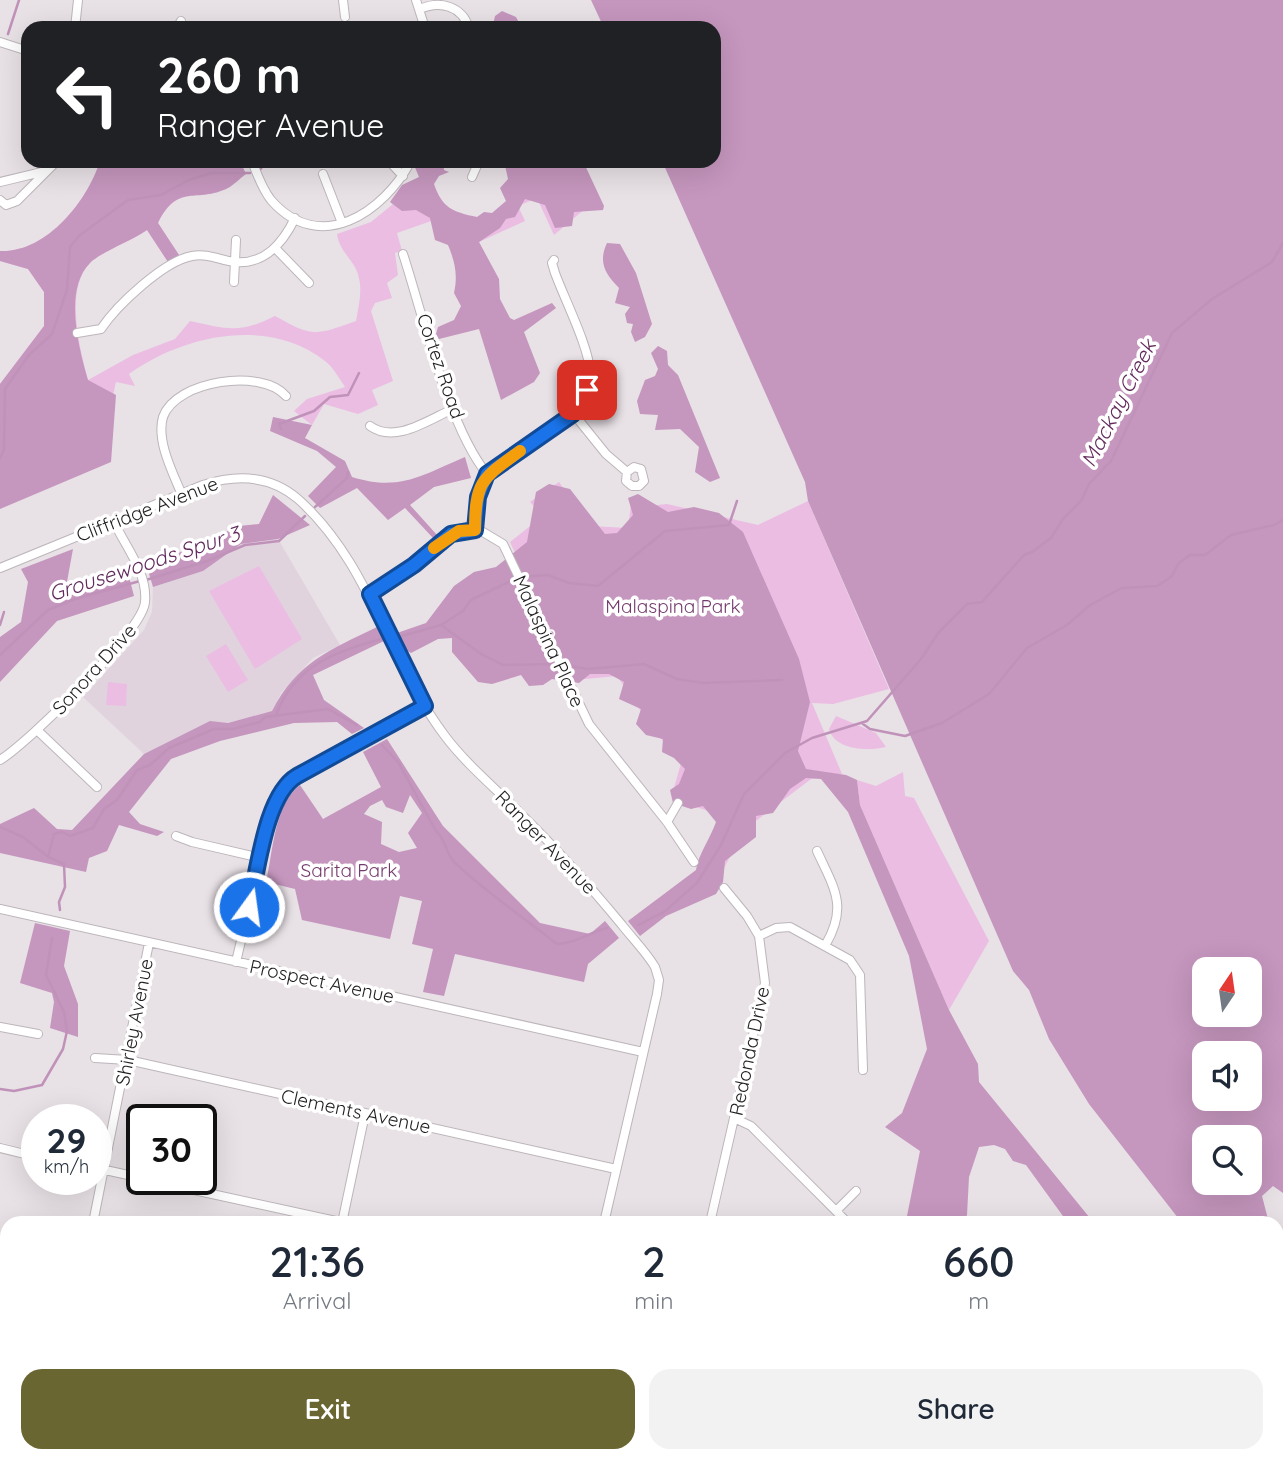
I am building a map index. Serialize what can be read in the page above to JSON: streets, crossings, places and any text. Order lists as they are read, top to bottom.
{
  "streets": {
    "street": [
      "Cortez Road",
      "Cliffridge Avenue",
      "Malaspina Place",
      "Sonora Drive",
      "Ranger Avenue",
      "Prospect Avenue",
      "Shirley Avenue",
      "Redonda Drive",
      "Clements Avenue"
    ]
  },
  "crossings": [
    ["Cliffridge Avenue", "Sonora Drive"],
    ["Cliffridge Avenue", "Ranger Avenue"],
    ["Ranger Avenue", "Prospect Avenue"],
    ["Ranger Avenue", "Clements Avenue"],
    ["Prospect Avenue", "Shirley Avenue"],
    ["Shirley Avenue", "Clements Avenue"]
  ],
  "water": ["Mackay Creek", "Grousewoods Spur 3"],
  "parks": ["Malaspina Park", "Sarita Park"],
  "north": "top",
  "page": {
    "turn": ["260 m", "Ranger Avenue"],
    "speed": "29 km/h",
    "limit": "30",
    "eta": [
      "21:36",
      "Arrival",
      "2",
      "min",
      "660",
      "m"
    ],
    "buttons": ["Exit", "Share"]
  }
}
